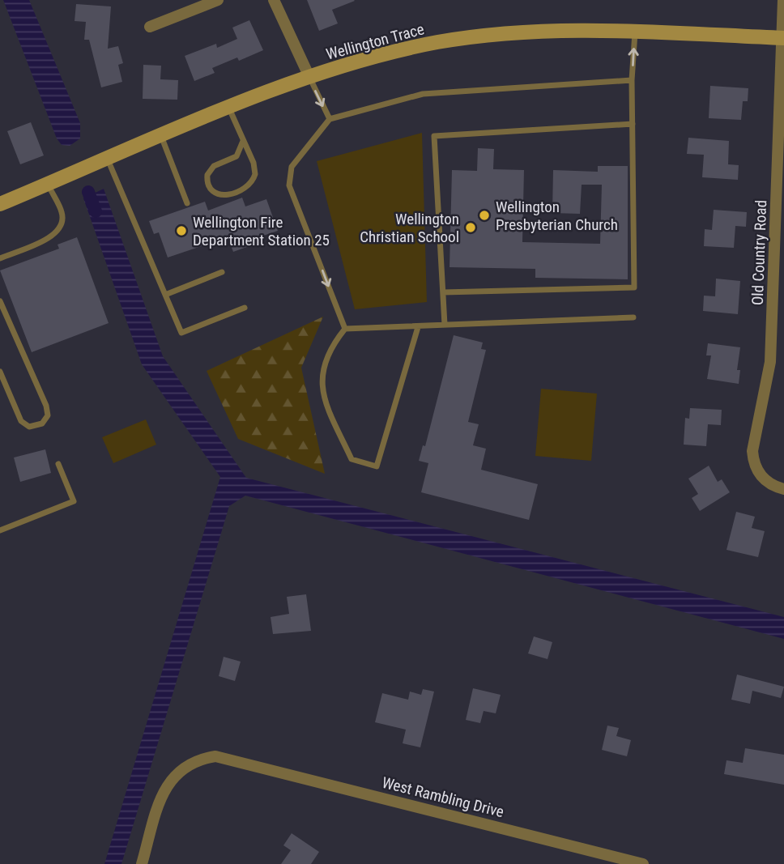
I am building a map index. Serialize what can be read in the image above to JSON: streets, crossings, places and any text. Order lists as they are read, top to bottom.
{
  "streets": {
    "street": ["Wellington Trace", "Old Country Road", "West Rambling Drive"]
  },
  "crossings": [
    ["Wellington Trace", "Old Country Road"]
  ],
  "places": ["Wellington Presbyterian Church", "Wellington Christian School", "Wellington Fire Department Station 25"]
}
